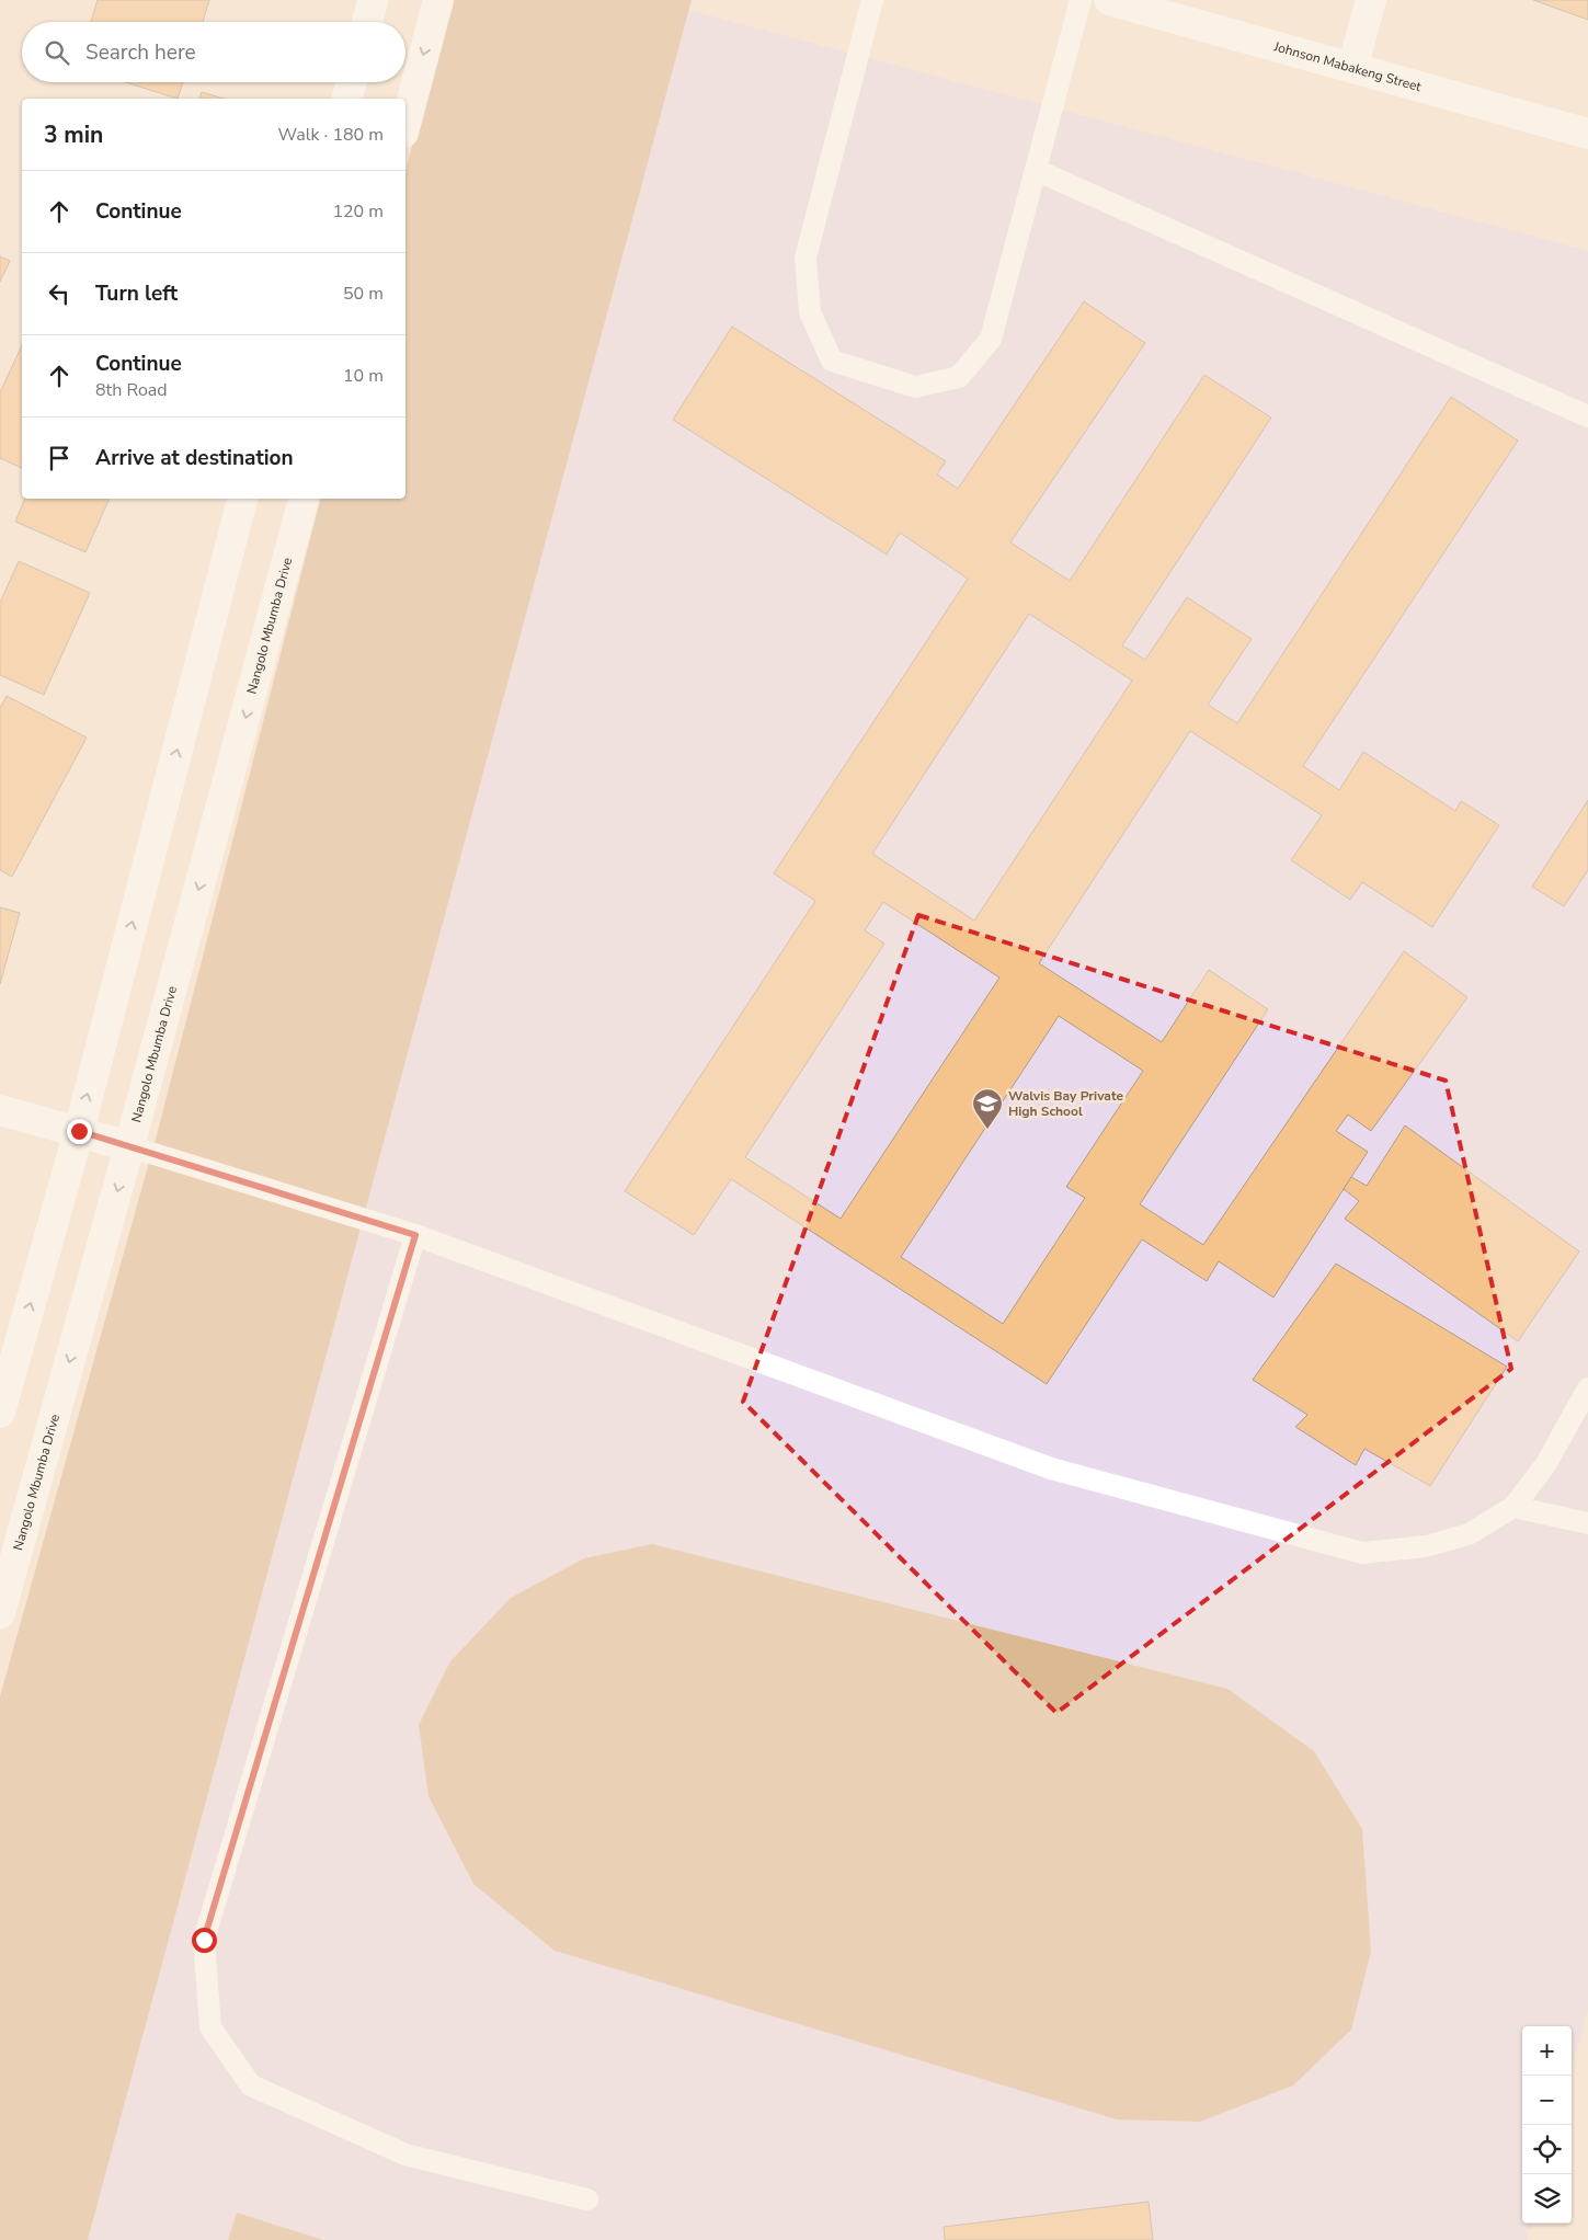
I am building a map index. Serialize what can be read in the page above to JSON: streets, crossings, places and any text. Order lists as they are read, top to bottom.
{
  "streets": {
    "street": ["Johnson Mabakeng Street", "Nangolo Mbumba Drive"]
  },
  "places": {
    "school or university": ["Walvis Bay Private High School"]
  },
  "page": {
    "search": "Search here",
    "heading": ["3 min", "Walk · 180 m"],
    "list": [
      ["Continue", "120 m"],
      ["Turn left", "50 m"],
      ["Continue", "8th Road", "10 m"],
      "Arrive at destination"
    ],
    "map_buttons": ["+", "−"]
  }
}
